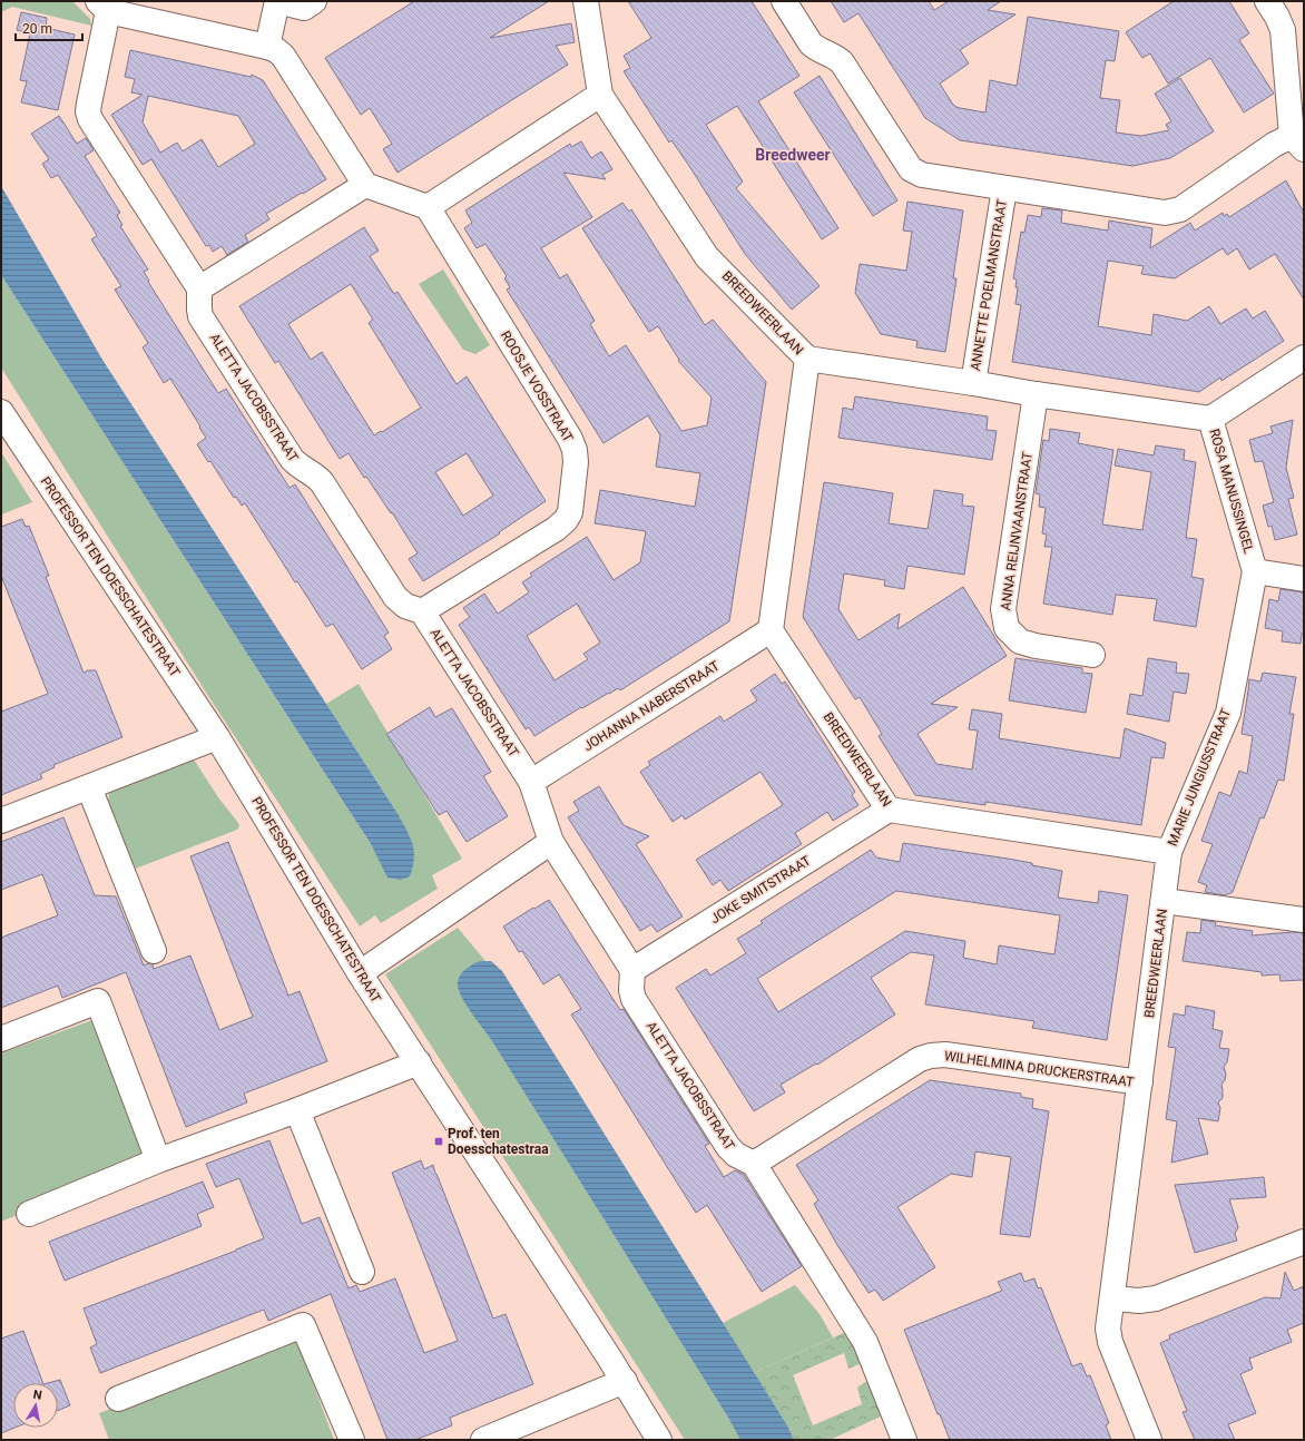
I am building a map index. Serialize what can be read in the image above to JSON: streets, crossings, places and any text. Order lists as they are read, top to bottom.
{
  "streets": {
    "street": [
      "ANNETTE POELMANSTRAAT",
      "BREEDWEERLAAN",
      "ROOSJE VOSSTRAAT",
      "ALETTA JACOBSSTRAAT",
      "ROSA MANUSSINGEL",
      "ANNA REIJNVAANSTRAAT",
      "PROFESSOR TEN DOESSCHATESTRAAT",
      "JOHANNA NABERSTRAAT",
      "MARIE JUNGIUSSTRAAT",
      "JOKE SMITSTRAAT",
      "WILHELMINA DRUCKERSTRAAT"
    ]
  },
  "crossings": [
    ["BREEDWEERLAAN", "JOHANNA NABERSTRAAT"],
    ["BREEDWEERLAAN", "MARIE JUNGIUSSTRAAT"],
    ["BREEDWEERLAAN", "JOKE SMITSTRAAT"],
    ["BREEDWEERLAAN", "WILHELMINA DRUCKERSTRAAT"],
    ["ROOSJE VOSSTRAAT", "ALETTA JACOBSSTRAAT"],
    ["ALETTA JACOBSSTRAAT", "JOHANNA NABERSTRAAT"],
    ["ALETTA JACOBSSTRAAT", "JOKE SMITSTRAAT"],
    ["ALETTA JACOBSSTRAAT", "WILHELMINA DRUCKERSTRAAT"],
    ["ROSA MANUSSINGEL", "MARIE JUNGIUSSTRAAT"]
  ],
  "districts": ["Breedweer"],
  "places": {
    "transit": ["Prof. ten Doesschatestraa"]
  },
  "scale_bar": "20 m",
  "north": "top"
}
